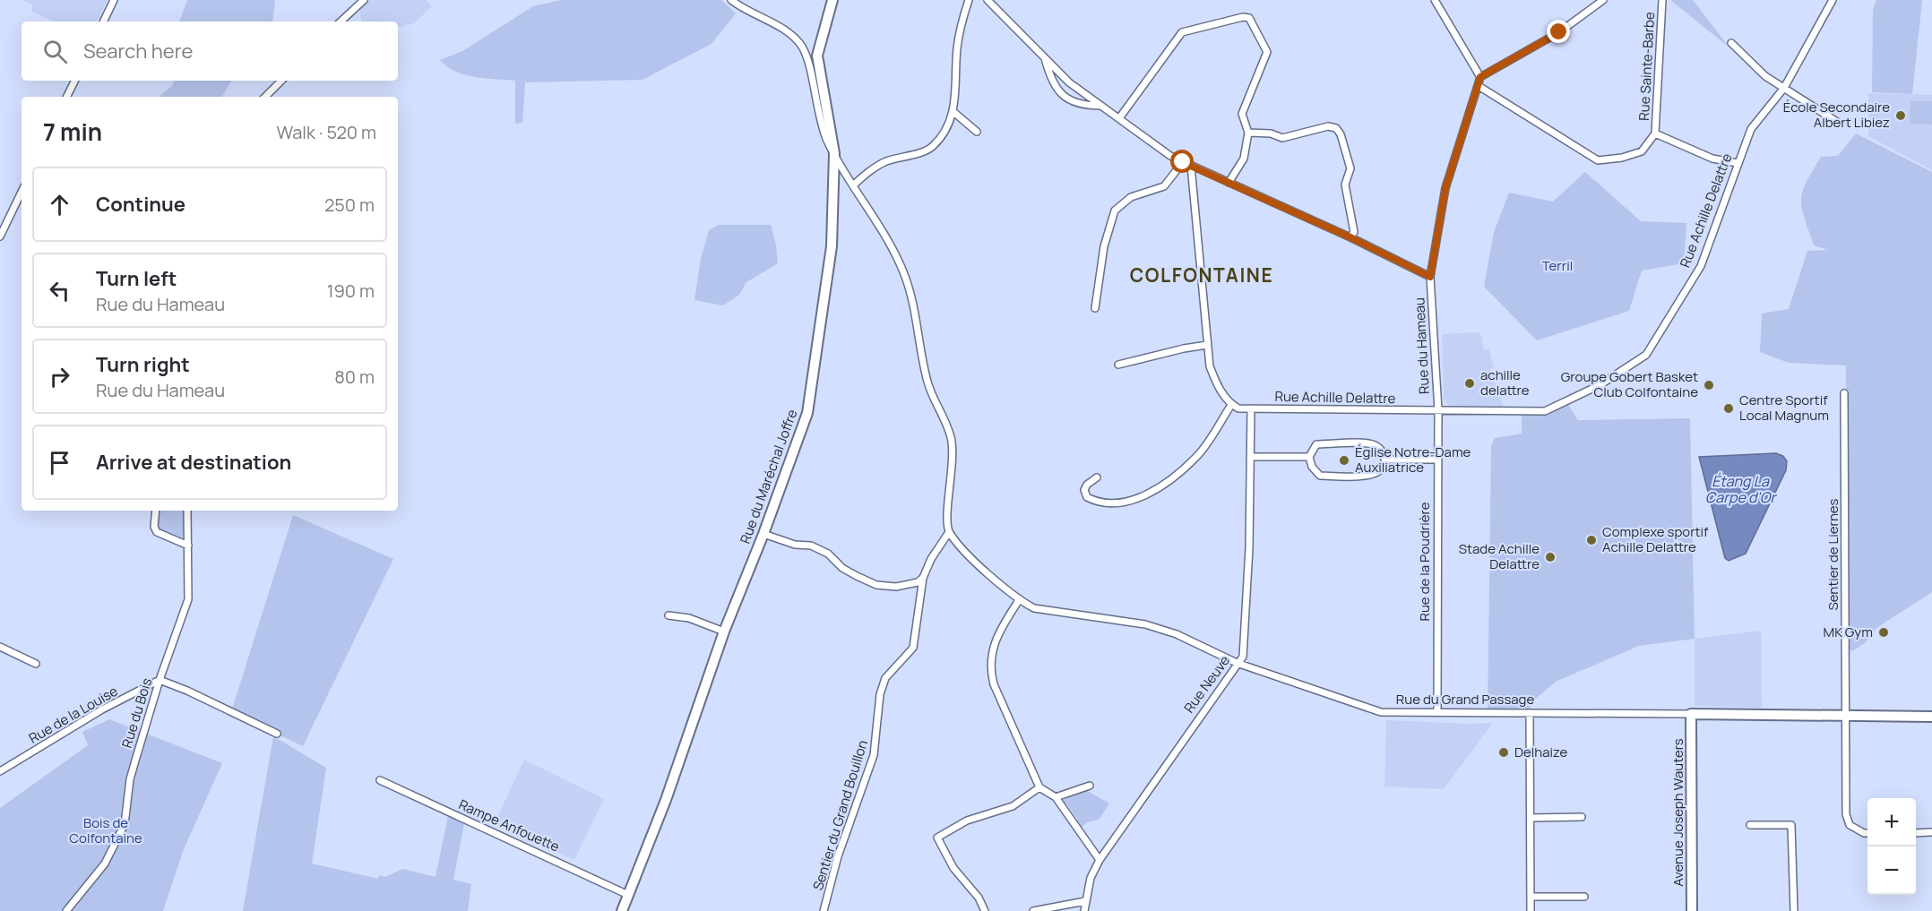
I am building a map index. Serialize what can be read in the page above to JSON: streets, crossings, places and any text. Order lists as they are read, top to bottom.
{
  "streets": {
    "street": [
      "Rue Sainte-Barbe",
      "Rue Achille Delattre",
      "Rue du Hameau",
      "Rue du Maréchal Joffre",
      "Sentier de Liernes",
      "Rue de la Poudrière",
      "Rue Neuve",
      "Rue du Grand Passage",
      "Rue du Bois",
      "Rue de la Louise",
      "Avenue Joseph Wauters",
      "Sentier du Grand Bouillon",
      "Rampe Anfouette"
    ]
  },
  "crossings": [
    ["Rue Achille Delattre", "Rue du Hameau"],
    ["Rue Achille Delattre", "Rue de la Poudrière"],
    ["Rue Achille Delattre", "Rue Neuve"],
    ["Rue du Hameau", "Rue de la Poudrière"],
    ["Rue du Maréchal Joffre", "Rampe Anfouette"],
    ["Sentier de Liernes", "Rue du Grand Passage"],
    ["Rue de la Poudrière", "Rue du Grand Passage"],
    ["Rue Neuve", "Rue du Grand Passage"],
    ["Rue du Grand Passage", "Avenue Joseph Wauters"],
    ["Rue du Bois", "Rue de la Louise"]
  ],
  "districts": ["COLFONTAINE"],
  "water": ["Étang La Carpe d'Or"],
  "parks": ["Terril", "Bois de Colfontaine"],
  "places": [
    "École Secondaire Albert Libiez",
    "achille delattre",
    "Groupe Gobert Basket Club Colfontaine",
    "Centre Sportif Local Magnum",
    "Église Notre-Dame Auxiliatrice",
    "Complexe sportif Achille Delattre",
    "Stade Achille Delattre",
    "MK Gym",
    "Delhaize"
  ],
  "page": {
    "search": "Search here",
    "heading": ["7 min", "Walk · 520 m"],
    "list": [
      ["Continue", "250 m"],
      ["Turn left", "Rue du Hameau", "190 m"],
      ["Turn right", "Rue du Hameau", "80 m"],
      "Arrive at destination"
    ],
    "map_buttons": ["+", "−"]
  }
}
